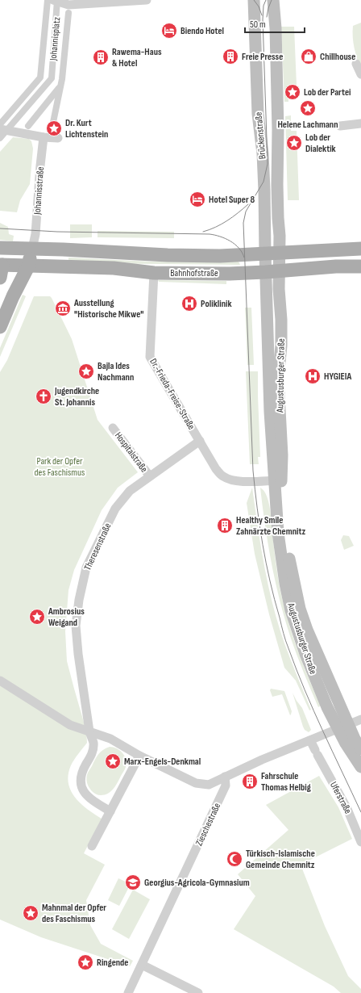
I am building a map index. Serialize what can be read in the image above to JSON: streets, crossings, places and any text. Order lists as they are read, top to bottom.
{
  "streets": {
    "main road": ["Brückenstraße", "Bahnhofstraße", "Augustusburger Straße"],
    "street": [
      "Johannisplatz",
      "Johannisstraße",
      "Dr.-Frieda-Freise-Straße",
      "Hospitalstraße",
      "Theresenstraße",
      "Uferstraße",
      "Zieschestraße"
    ]
  },
  "crossings": [
    ["Brückenstraße", "Bahnhofstraße"],
    ["Brückenstraße", "Augustusburger Straße"],
    ["Johannisstraße", "Bahnhofstraße"],
    ["Bahnhofstraße", "Augustusburger Straße"],
    ["Bahnhofstraße", "Dr.-Frieda-Freise-Straße"],
    ["Augustusburger Straße", "Dr.-Frieda-Freise-Straße"],
    ["Dr.-Frieda-Freise-Straße", "Theresenstraße"],
    ["Hospitalstraße", "Theresenstraße"]
  ],
  "parks": ["Park der Opfer des Faschismus"],
  "places": {
    "hotel": ["Biendo Hotel", "Hotel Super 8"],
    "building": [
      "Freie Presse",
      "Rawema-Haus & Hotel",
      "Healthy Smile Zahnärzte Chemnitz",
      "Fahrschule Thomas Helbig"
    ],
    "shop": ["Chillhouse"],
    "place": [
      "Lob der Partei",
      "Helene Lachmann",
      "Dr. Kurt Lichtenstein",
      "Lob der Dialektik",
      "Bajla Ides Nachmann",
      "Ambrosius Weigand",
      "Marx-Engels-Denkmal",
      "Mahnmal der Opfer des Faschismus",
      "Ringende"
    ],
    "hospital": ["Poliklinik", "HYGIEIA"],
    "museum": ["Ausstellung \"Historische Mikwe\""],
    "church": ["Jugendkirche St. Johannis"],
    "mosque": ["Türkisch-Islamische Gemeinde Chemnitz"],
    "school or university": ["Georgius-Agricola-Gymnasium"]
  },
  "scale_bar": "50 m"
}
